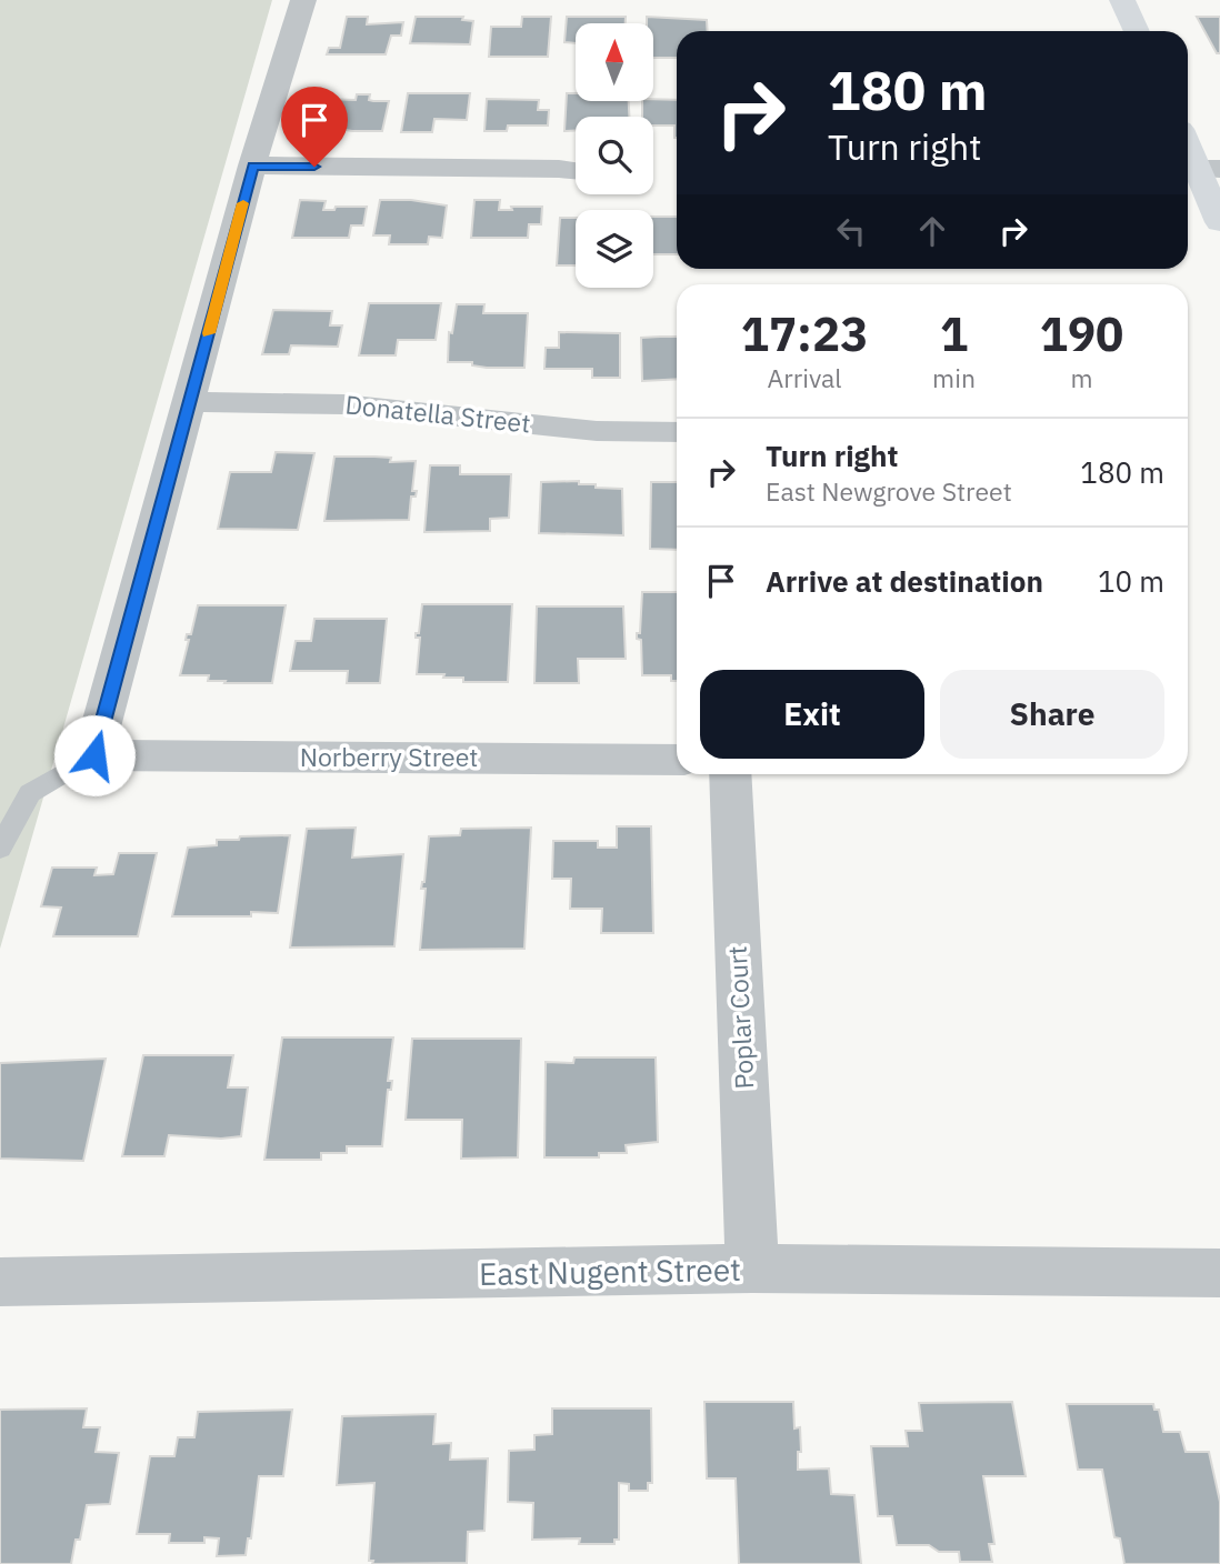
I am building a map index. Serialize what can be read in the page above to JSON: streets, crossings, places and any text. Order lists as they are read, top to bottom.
{
  "streets": {
    "street": [
      "Donatella Street",
      "Norberry Street",
      "Poplar Court",
      "East Nugent Street"
    ]
  },
  "crossings": [
    ["Poplar Court", "East Nugent Street"]
  ],
  "north": "top",
  "page": {
    "turn": ["180 m", "Turn right"],
    "eta": [
      "17:23",
      "Arrival",
      "1",
      "min",
      "190",
      "m"
    ],
    "list": [
      {
        "name": "Turn right",
        "note": "East Newgrove Street",
        "value": "180 m"
      },
      {
        "name": "Arrive at destination",
        "value": "10 m"
      }
    ],
    "buttons": ["Exit", "Share"]
  }
}
